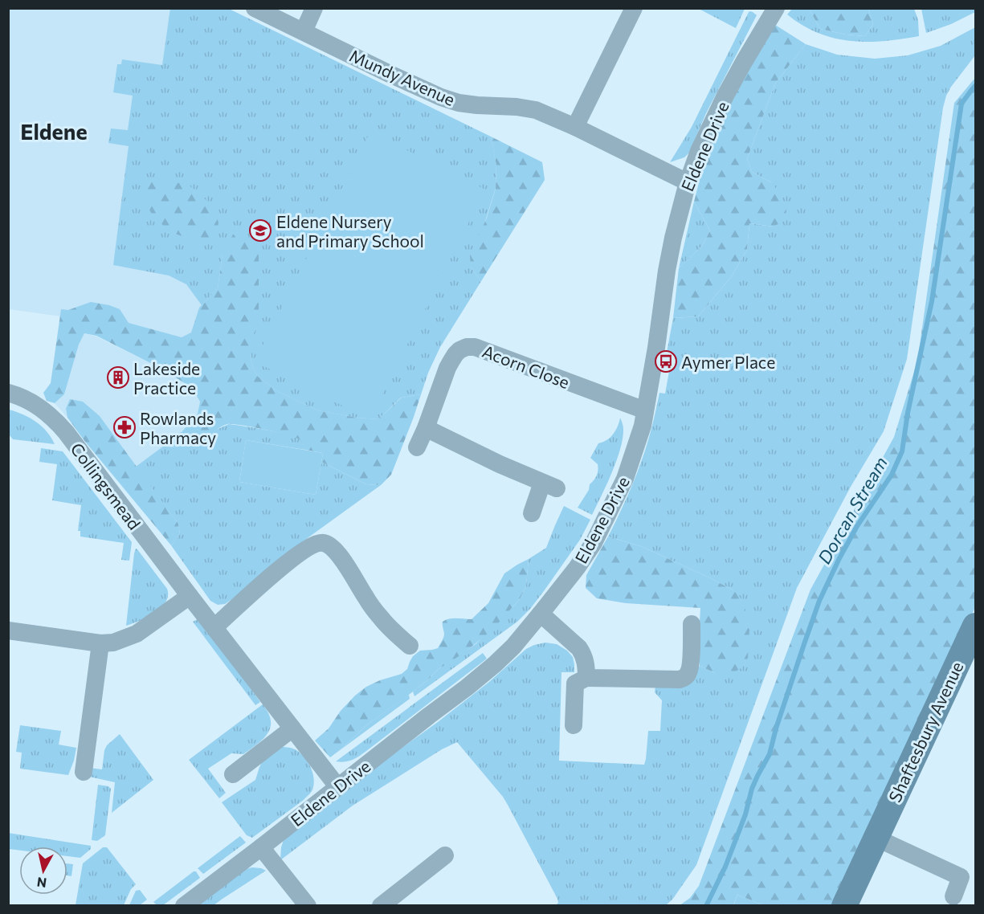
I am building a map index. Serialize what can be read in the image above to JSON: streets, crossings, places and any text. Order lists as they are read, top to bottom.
{
  "streets": {
    "street": [
      "Mundy Avenue",
      "Eldene Drive",
      "Acorn Close",
      "Collingsmead",
      "Shaftesbury Avenue"
    ]
  },
  "crossings": [
    ["Mundy Avenue", "Eldene Drive"],
    ["Eldene Drive", "Acorn Close"],
    ["Eldene Drive", "Collingsmead"]
  ],
  "districts": ["Eldene"],
  "water": ["Dorcan Stream"],
  "places": {
    "school or university": ["Eldene Nursery and Primary School"],
    "bus stop": ["Aymer Place"],
    "building": ["Lakeside Practice"],
    "pharmacy": ["Rowlands Pharmacy"]
  },
  "north": "bottom"
}
